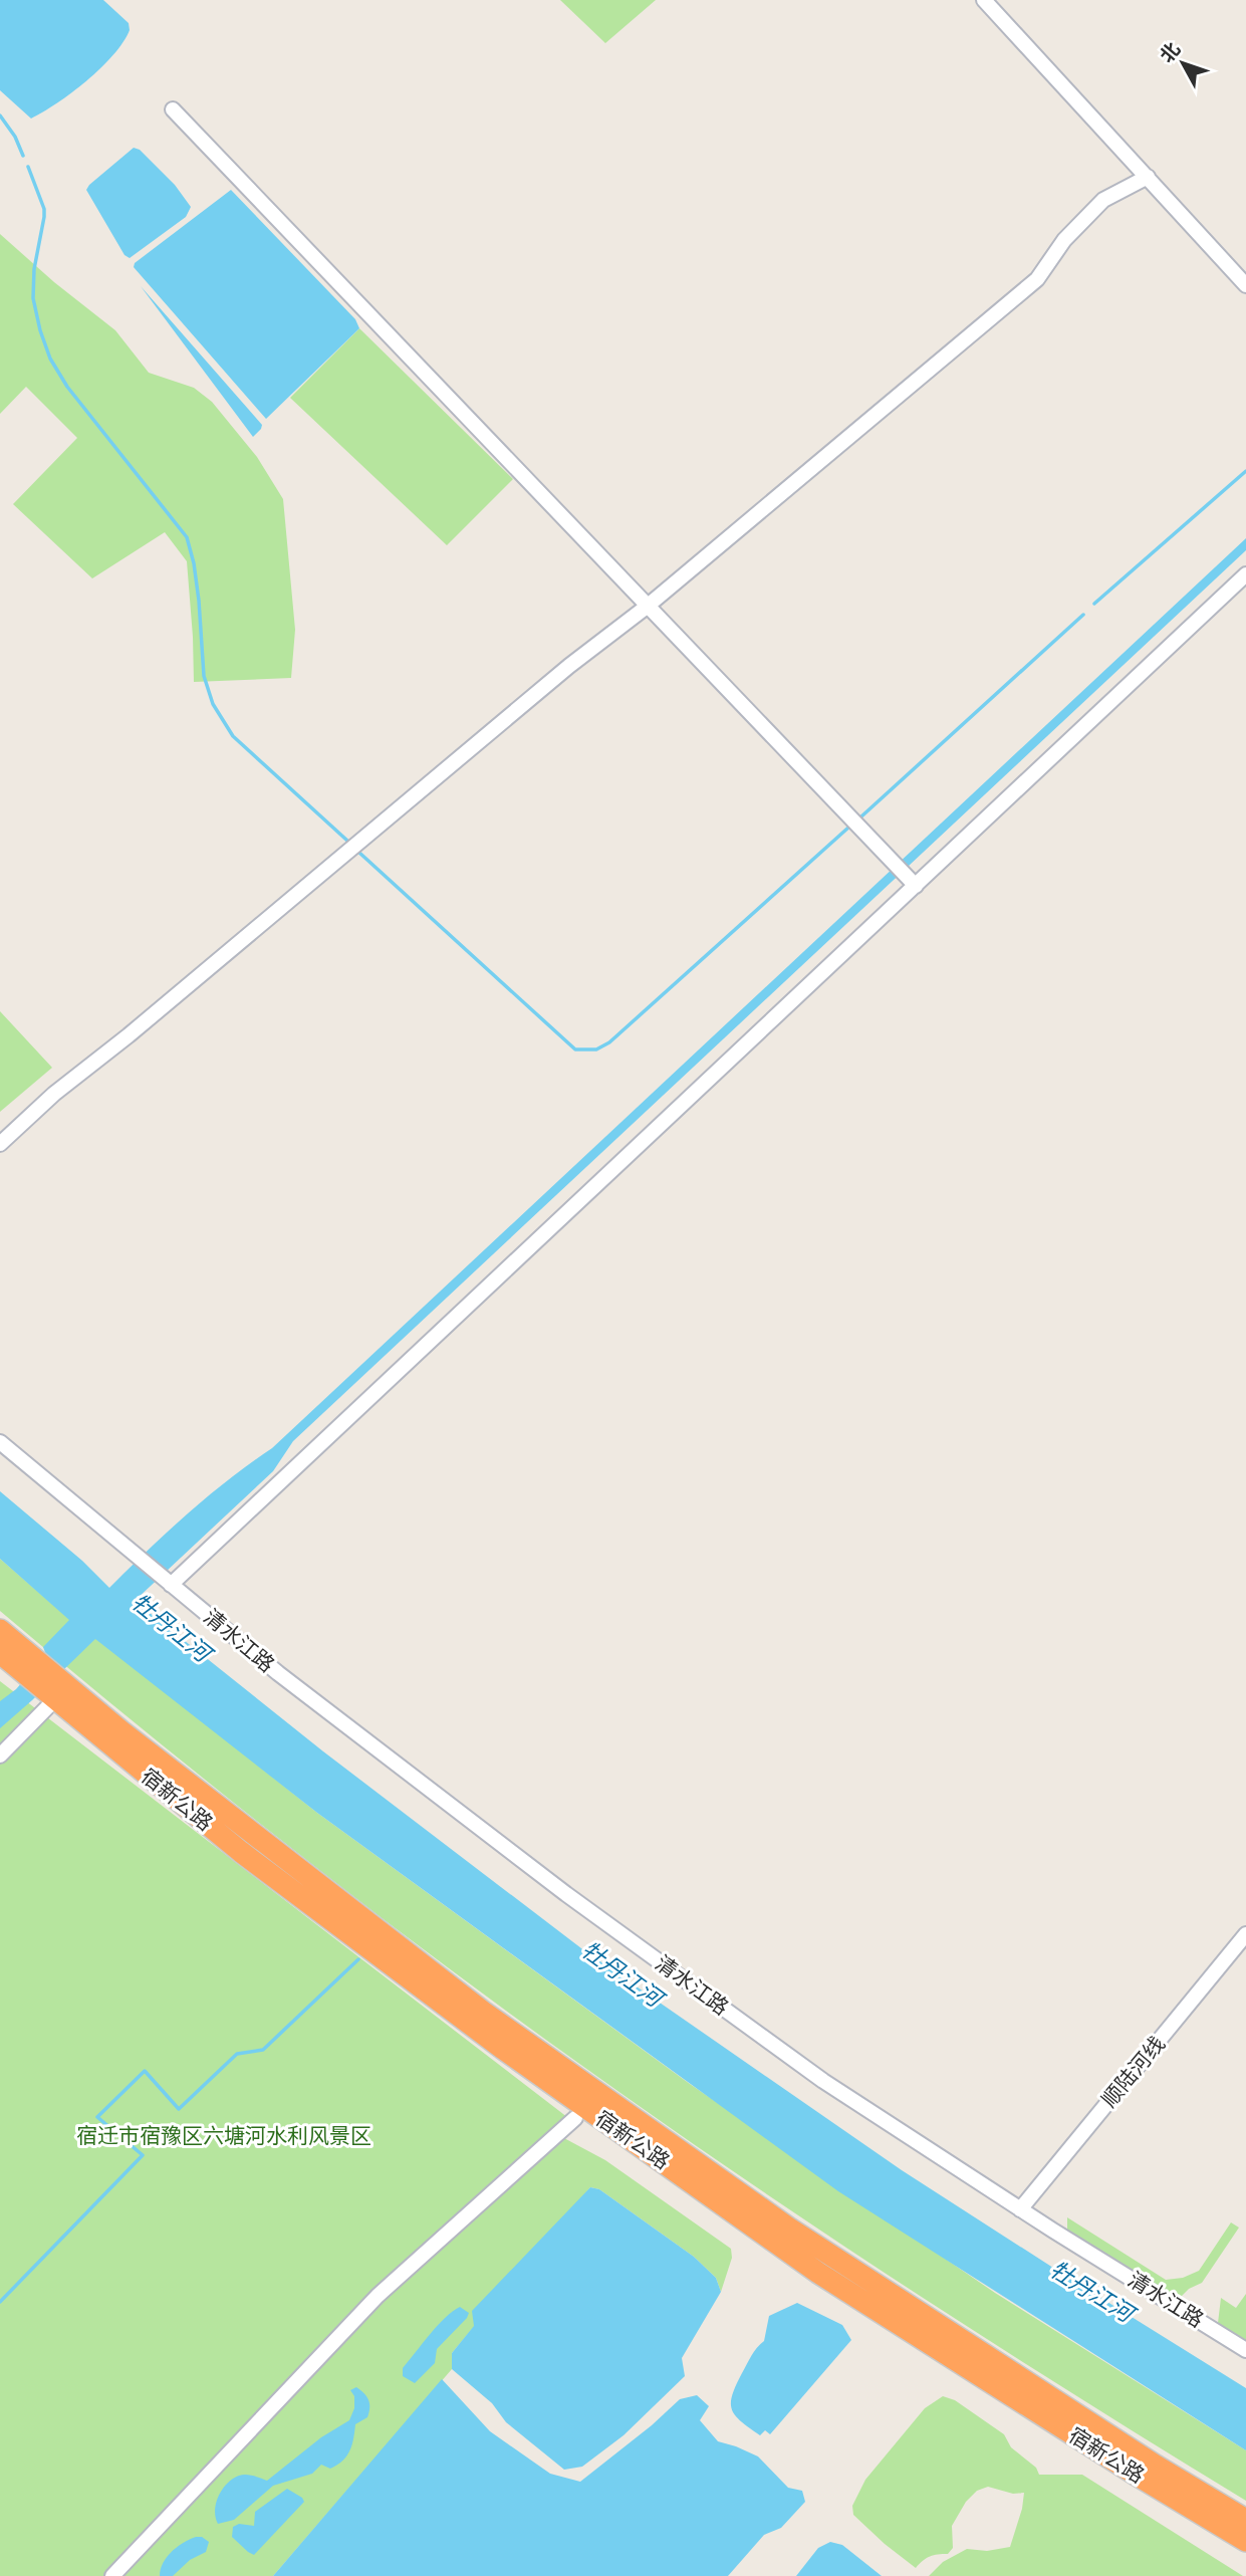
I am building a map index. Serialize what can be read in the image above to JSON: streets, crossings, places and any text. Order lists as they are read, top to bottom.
{
  "streets": {
    "highway": ["宿新公路"],
    "street": ["清水江路", "顺陆河线"]
  },
  "crossings": [
    ["清水江路", "顺陆河线"]
  ],
  "water": ["牡丹江河"],
  "parks": ["宿迁市宿豫区六塘河水利风景区"],
  "north": "top left"
}
